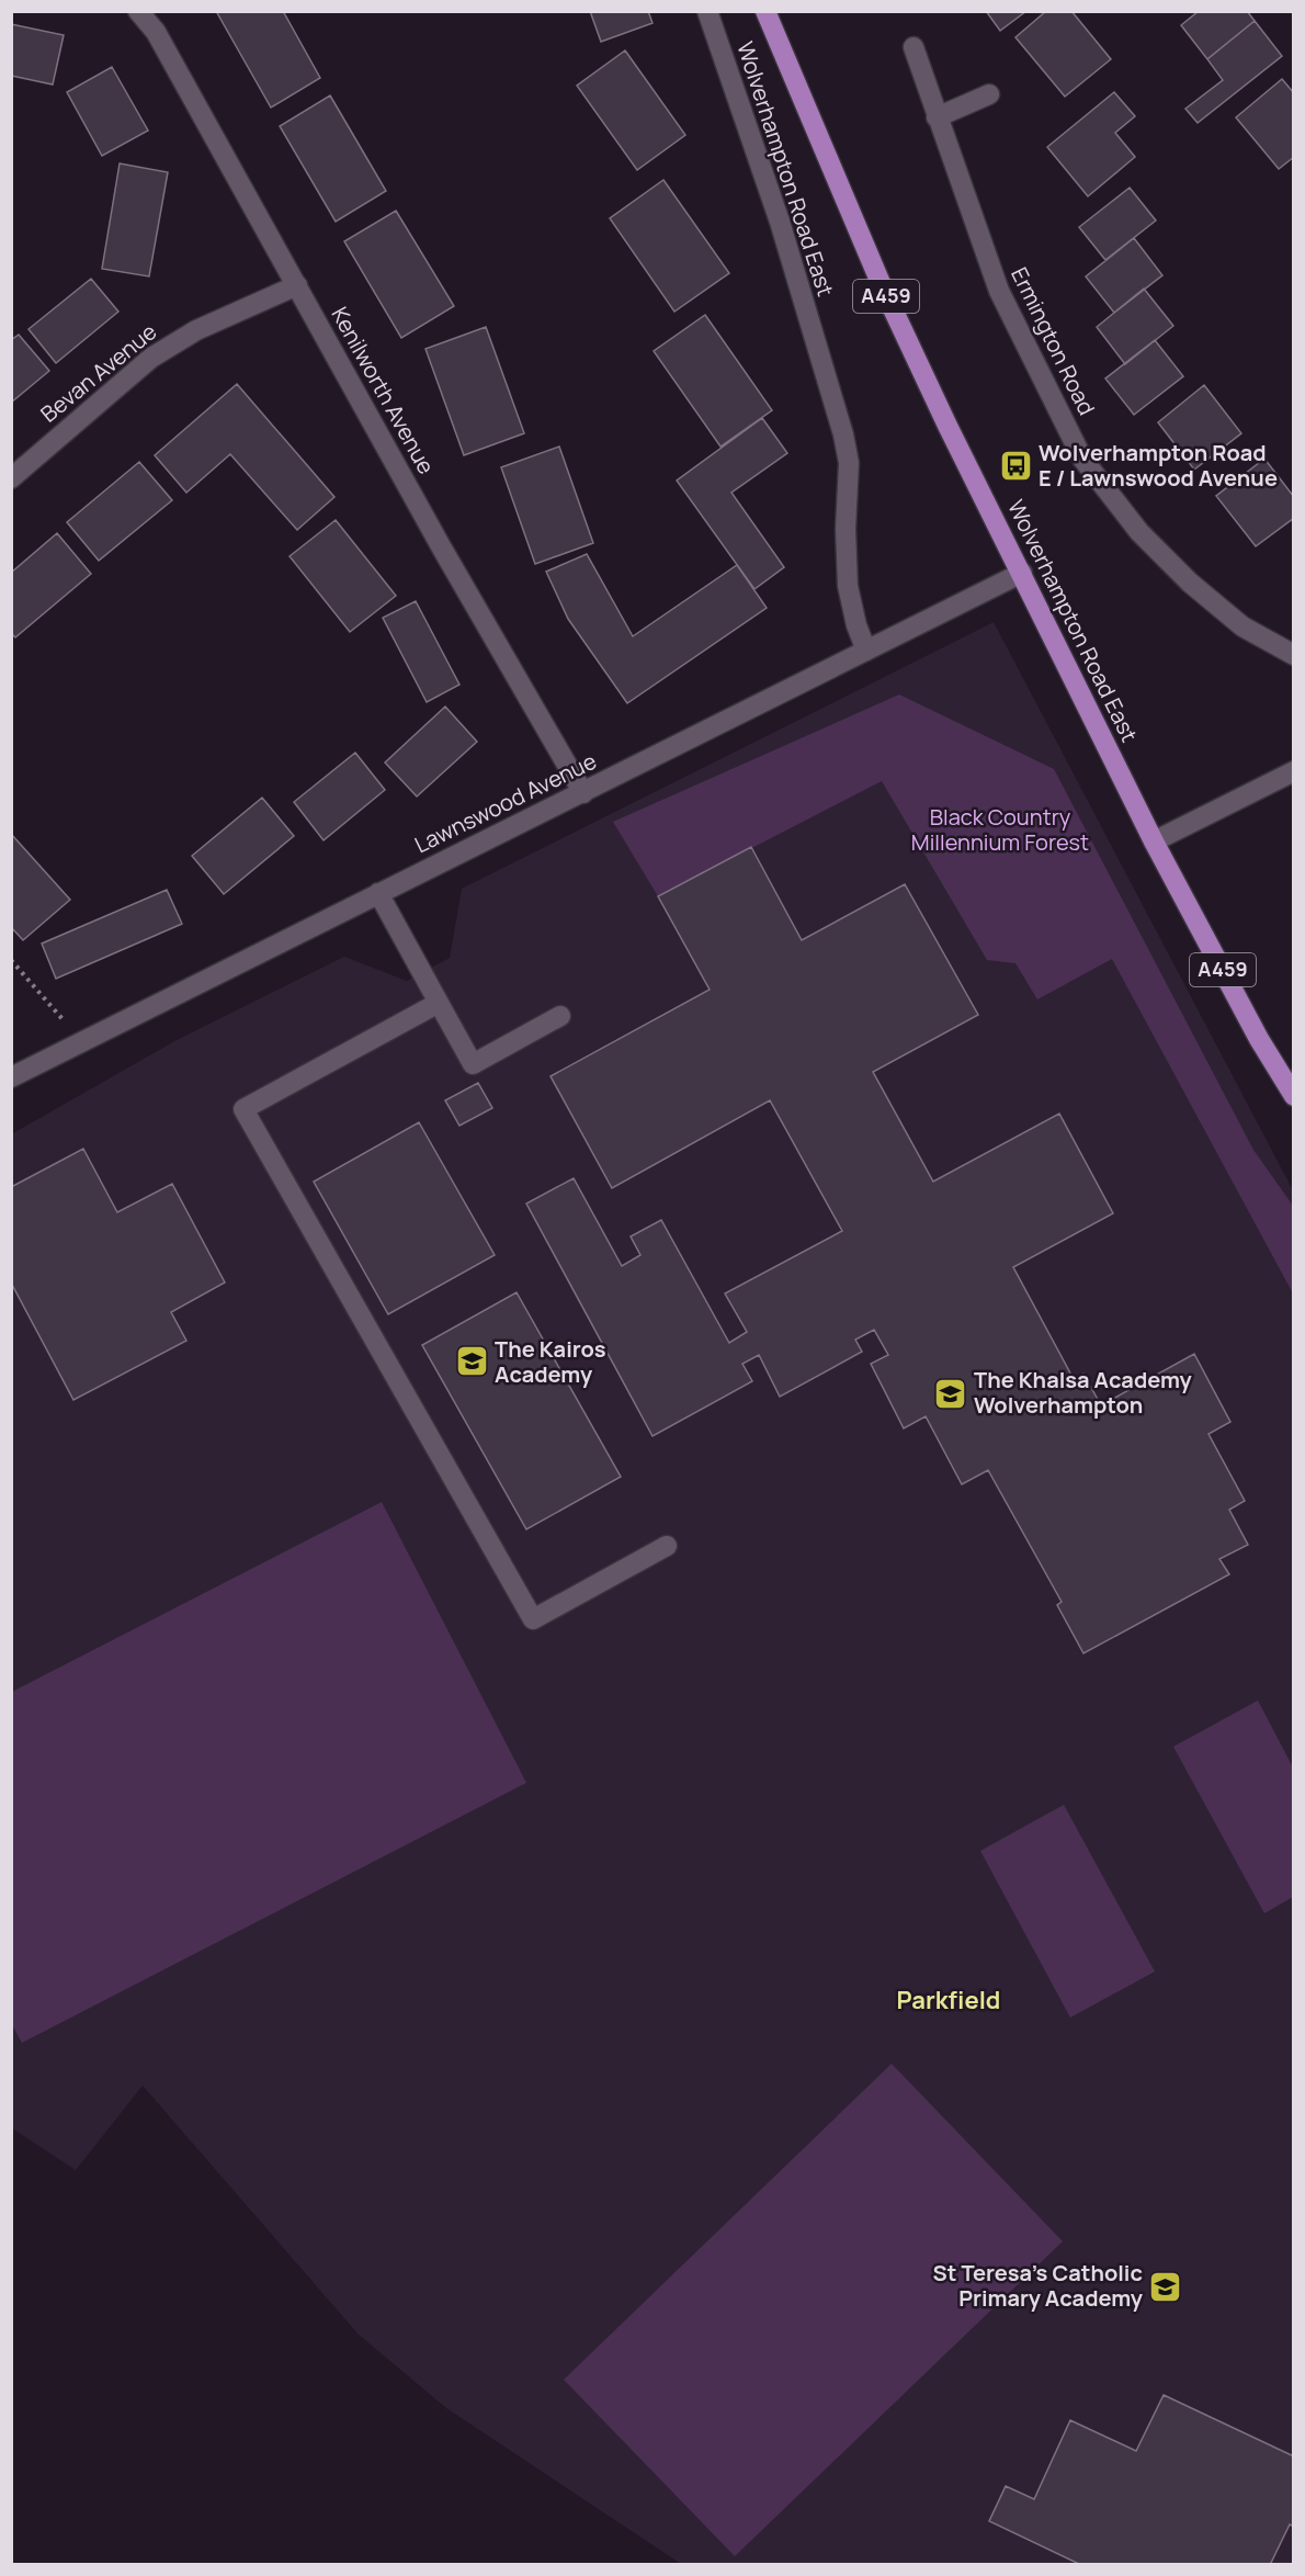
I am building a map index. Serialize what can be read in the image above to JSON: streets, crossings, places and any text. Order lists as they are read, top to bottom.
{
  "streets": {
    "main road": ["Wolverhampton Road East", "A459"],
    "street": [
      "Ermington Road",
      "Bevan Avenue",
      "Kenilworth Avenue",
      "Lawnswood Avenue"
    ]
  },
  "crossings": [
    ["Wolverhampton Road East", "Lawnswood Avenue"],
    ["Bevan Avenue", "Kenilworth Avenue"],
    ["Kenilworth Avenue", "Lawnswood Avenue"]
  ],
  "districts": ["Parkfield"],
  "parks": ["Black Country Millennium Forest"],
  "places": {
    "bus stop": ["Wolverhampton Road E / Lawnswood Avenue"],
    "school or university": ["The Kairos Academy", "The Khalsa Academy Wolverhampton", "St Teresa's Catholic Primary Academy"]
  }
}
